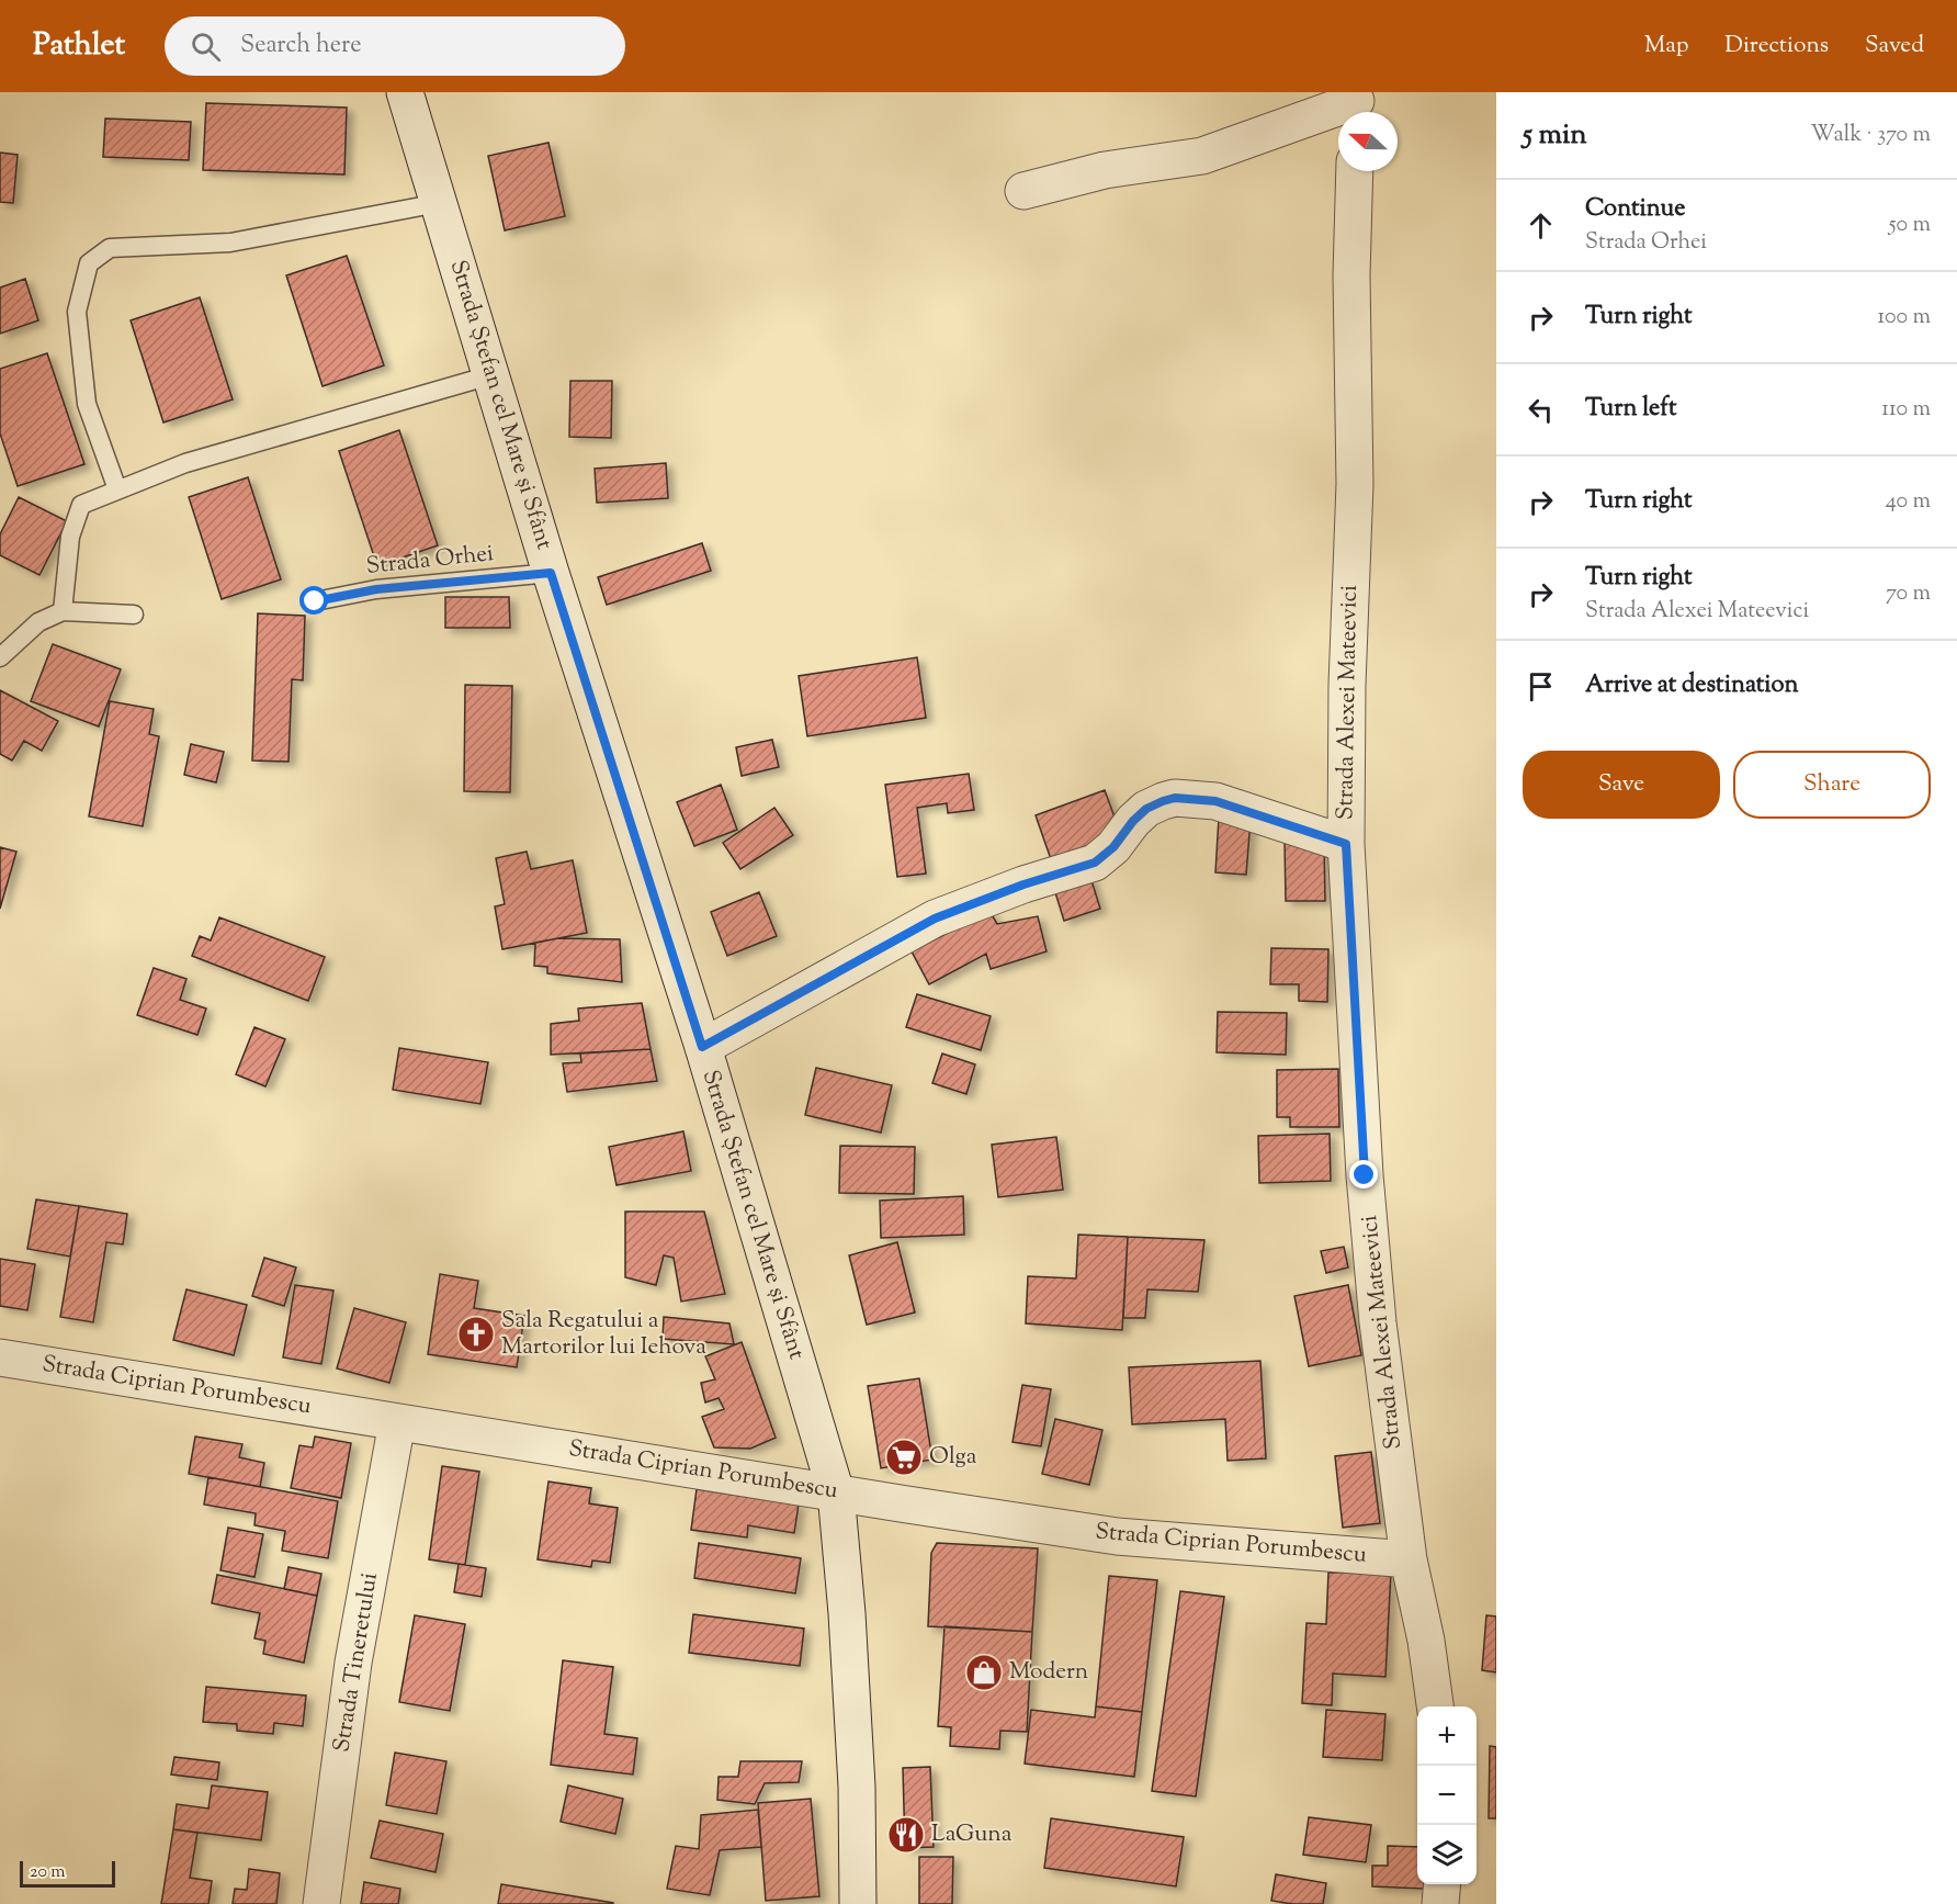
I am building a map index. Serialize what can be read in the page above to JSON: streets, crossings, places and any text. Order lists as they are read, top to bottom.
{
  "streets": {
    "street": [
      "Strada Ștefan cel Mare și Sfânt",
      "Strada Alexei Mateevici",
      "Strada Ciprian Porumbescu",
      "Strada Tineretului"
    ],
    "lane": ["Strada Orhei"]
  },
  "crossings": [
    ["Strada Ștefan cel Mare și Sfânt", "Strada Orhei"],
    ["Strada Ștefan cel Mare și Sfânt", "Strada Ciprian Porumbescu"],
    ["Strada Alexei Mateevici", "Strada Ciprian Porumbescu"],
    ["Strada Ciprian Porumbescu", "Strada Tineretului"]
  ],
  "places": {
    "church": ["Sala Regatului a Martorilor lui Iehova"],
    "supermarket": ["Olga"],
    "shop": ["Modern"],
    "restaurant": ["LaGuna"]
  },
  "scale_bar": "20 m",
  "north": "left",
  "page": {
    "header": "Pathlet",
    "search": "Search here",
    "nav": ["Map", "Directions", "Saved"],
    "heading": ["5 min", "Walk · 370 m"],
    "list": [
      ["Continue", "Strada Orhei", "50 m"],
      ["Turn right", "100 m"],
      ["Turn left", "110 m"],
      ["Turn right", "40 m"],
      ["Turn right", "Strada Alexei Mateevici", "70 m"],
      "Arrive at destination"
    ],
    "buttons": ["Save", "Share"],
    "map_buttons": ["+", "−"],
    "scale": "20 m"
  }
}
